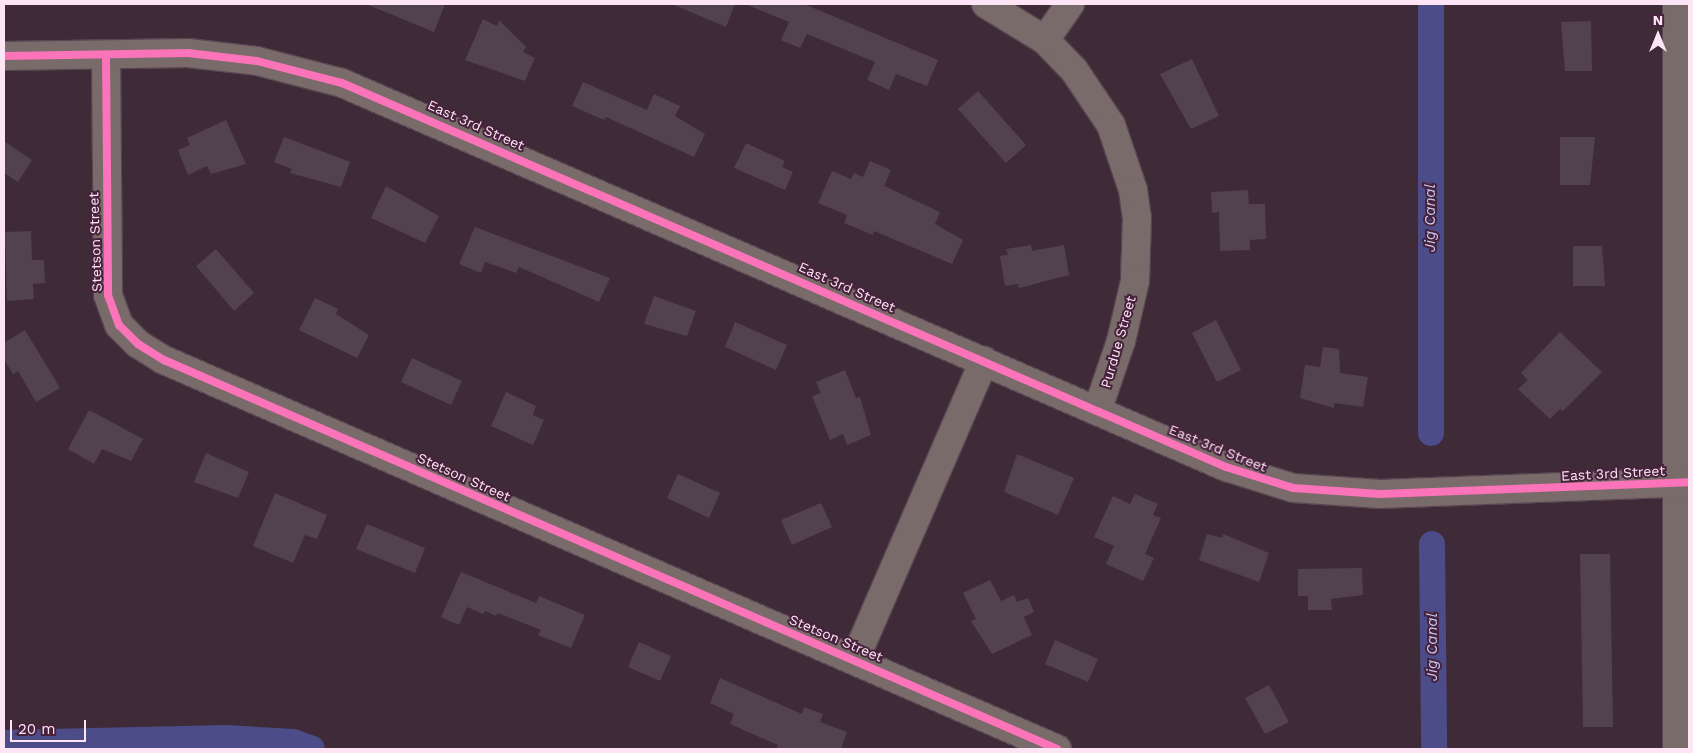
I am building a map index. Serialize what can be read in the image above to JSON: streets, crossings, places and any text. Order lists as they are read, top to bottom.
{
  "streets": {
    "street": ["East 3rd Street", "Stetson Street", "Purdue Street"]
  },
  "crossings": [
    ["East 3rd Street", "Stetson Street"],
    ["East 3rd Street", "Purdue Street"]
  ],
  "water": ["Jig Canal"],
  "scale_bar": "20 m",
  "north": "top"
}
